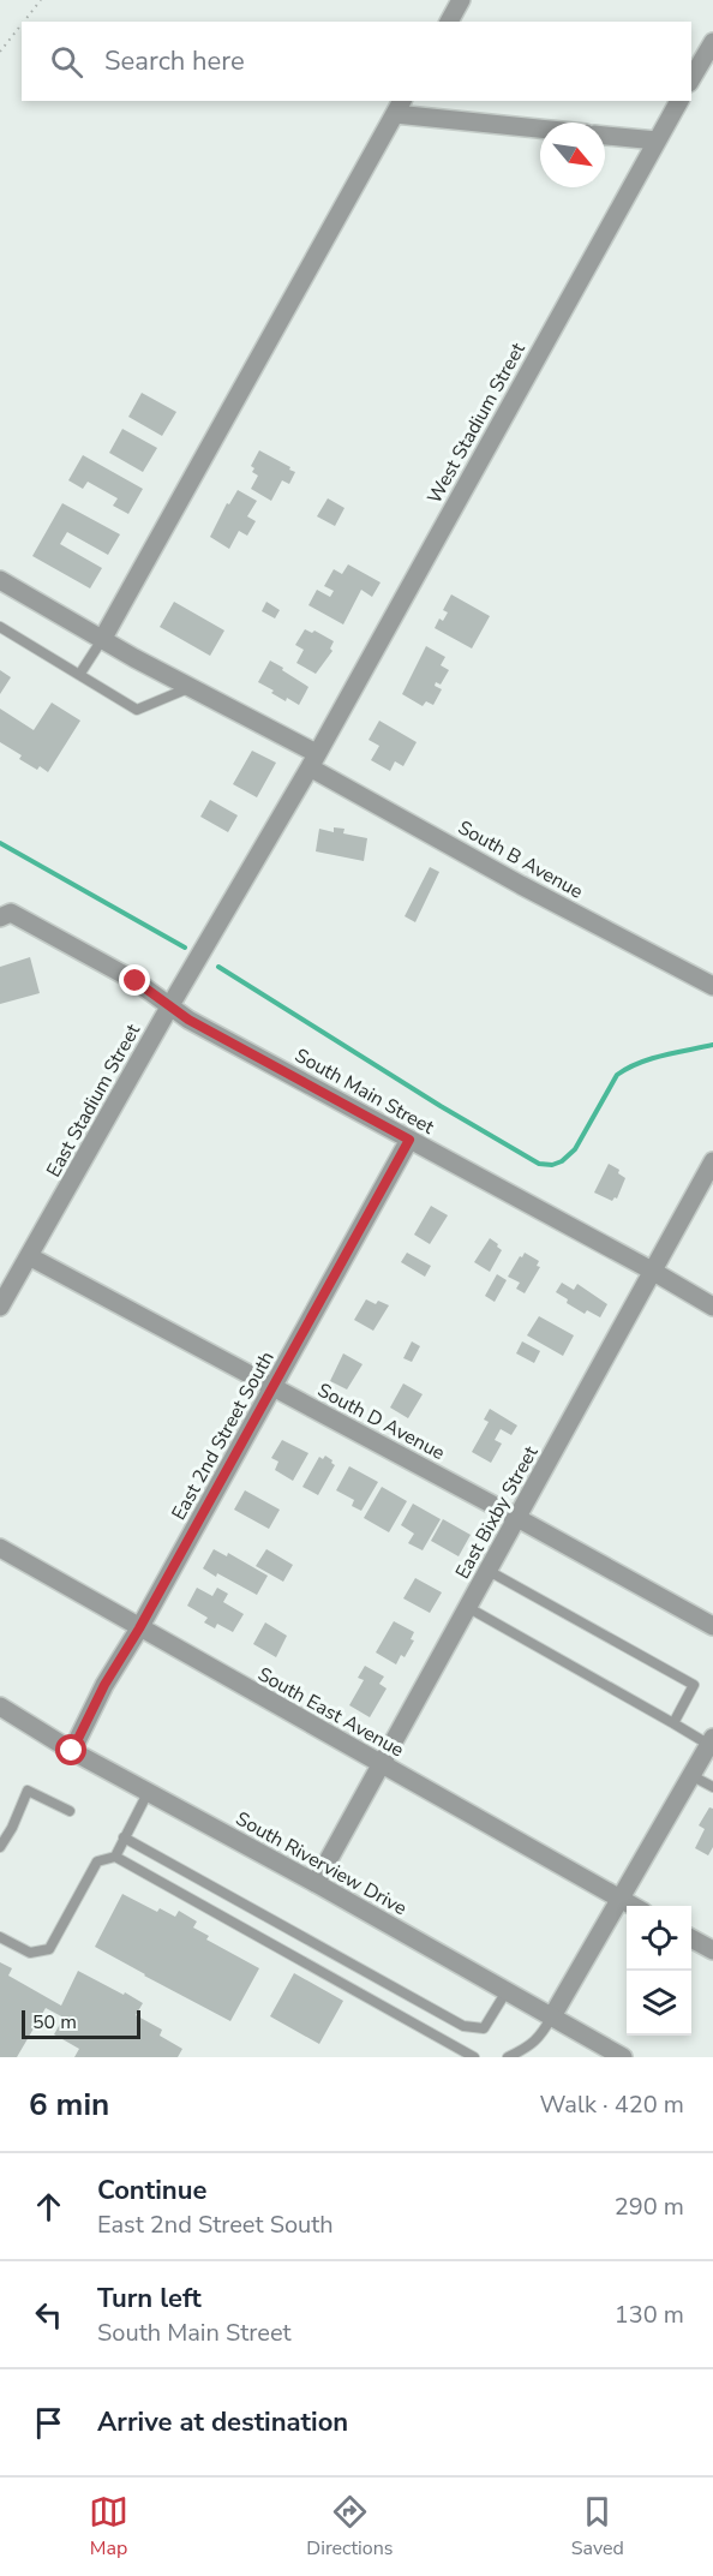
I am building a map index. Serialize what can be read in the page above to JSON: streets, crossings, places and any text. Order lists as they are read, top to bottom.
{
  "streets": {
    "street": [
      "West Stadium Street",
      "South B Avenue",
      "South Main Street",
      "East Stadium Street",
      "South D Avenue",
      "East 2nd Street South",
      "East Bixby Street",
      "South East Avenue",
      "South Riverview Drive"
    ]
  },
  "crossings": [
    ["West Stadium Street", "South B Avenue"],
    ["West Stadium Street", "East Stadium Street"],
    ["South B Avenue", "East Stadium Street"],
    ["South Main Street", "East Stadium Street"],
    ["South Main Street", "East 2nd Street South"],
    ["South Main Street", "East Bixby Street"],
    ["East Stadium Street", "South D Avenue"],
    ["South D Avenue", "East 2nd Street South"],
    ["South D Avenue", "East Bixby Street"],
    ["East 2nd Street South", "South East Avenue"],
    ["East 2nd Street South", "South Riverview Drive"],
    ["East Bixby Street", "South East Avenue"],
    ["East Bixby Street", "South Riverview Drive"]
  ],
  "scale_bar": "50 m",
  "north": "bottom right",
  "page": {
    "search": "Search here",
    "scale": "50 m",
    "heading": ["6 min", "Walk · 420 m"],
    "list": [
      ["Continue", "East 2nd Street South", "290 m"],
      ["Turn left", "South Main Street", "130 m"],
      "Arrive at destination"
    ],
    "nav": ["Map", "Directions", "Saved"]
  }
}
